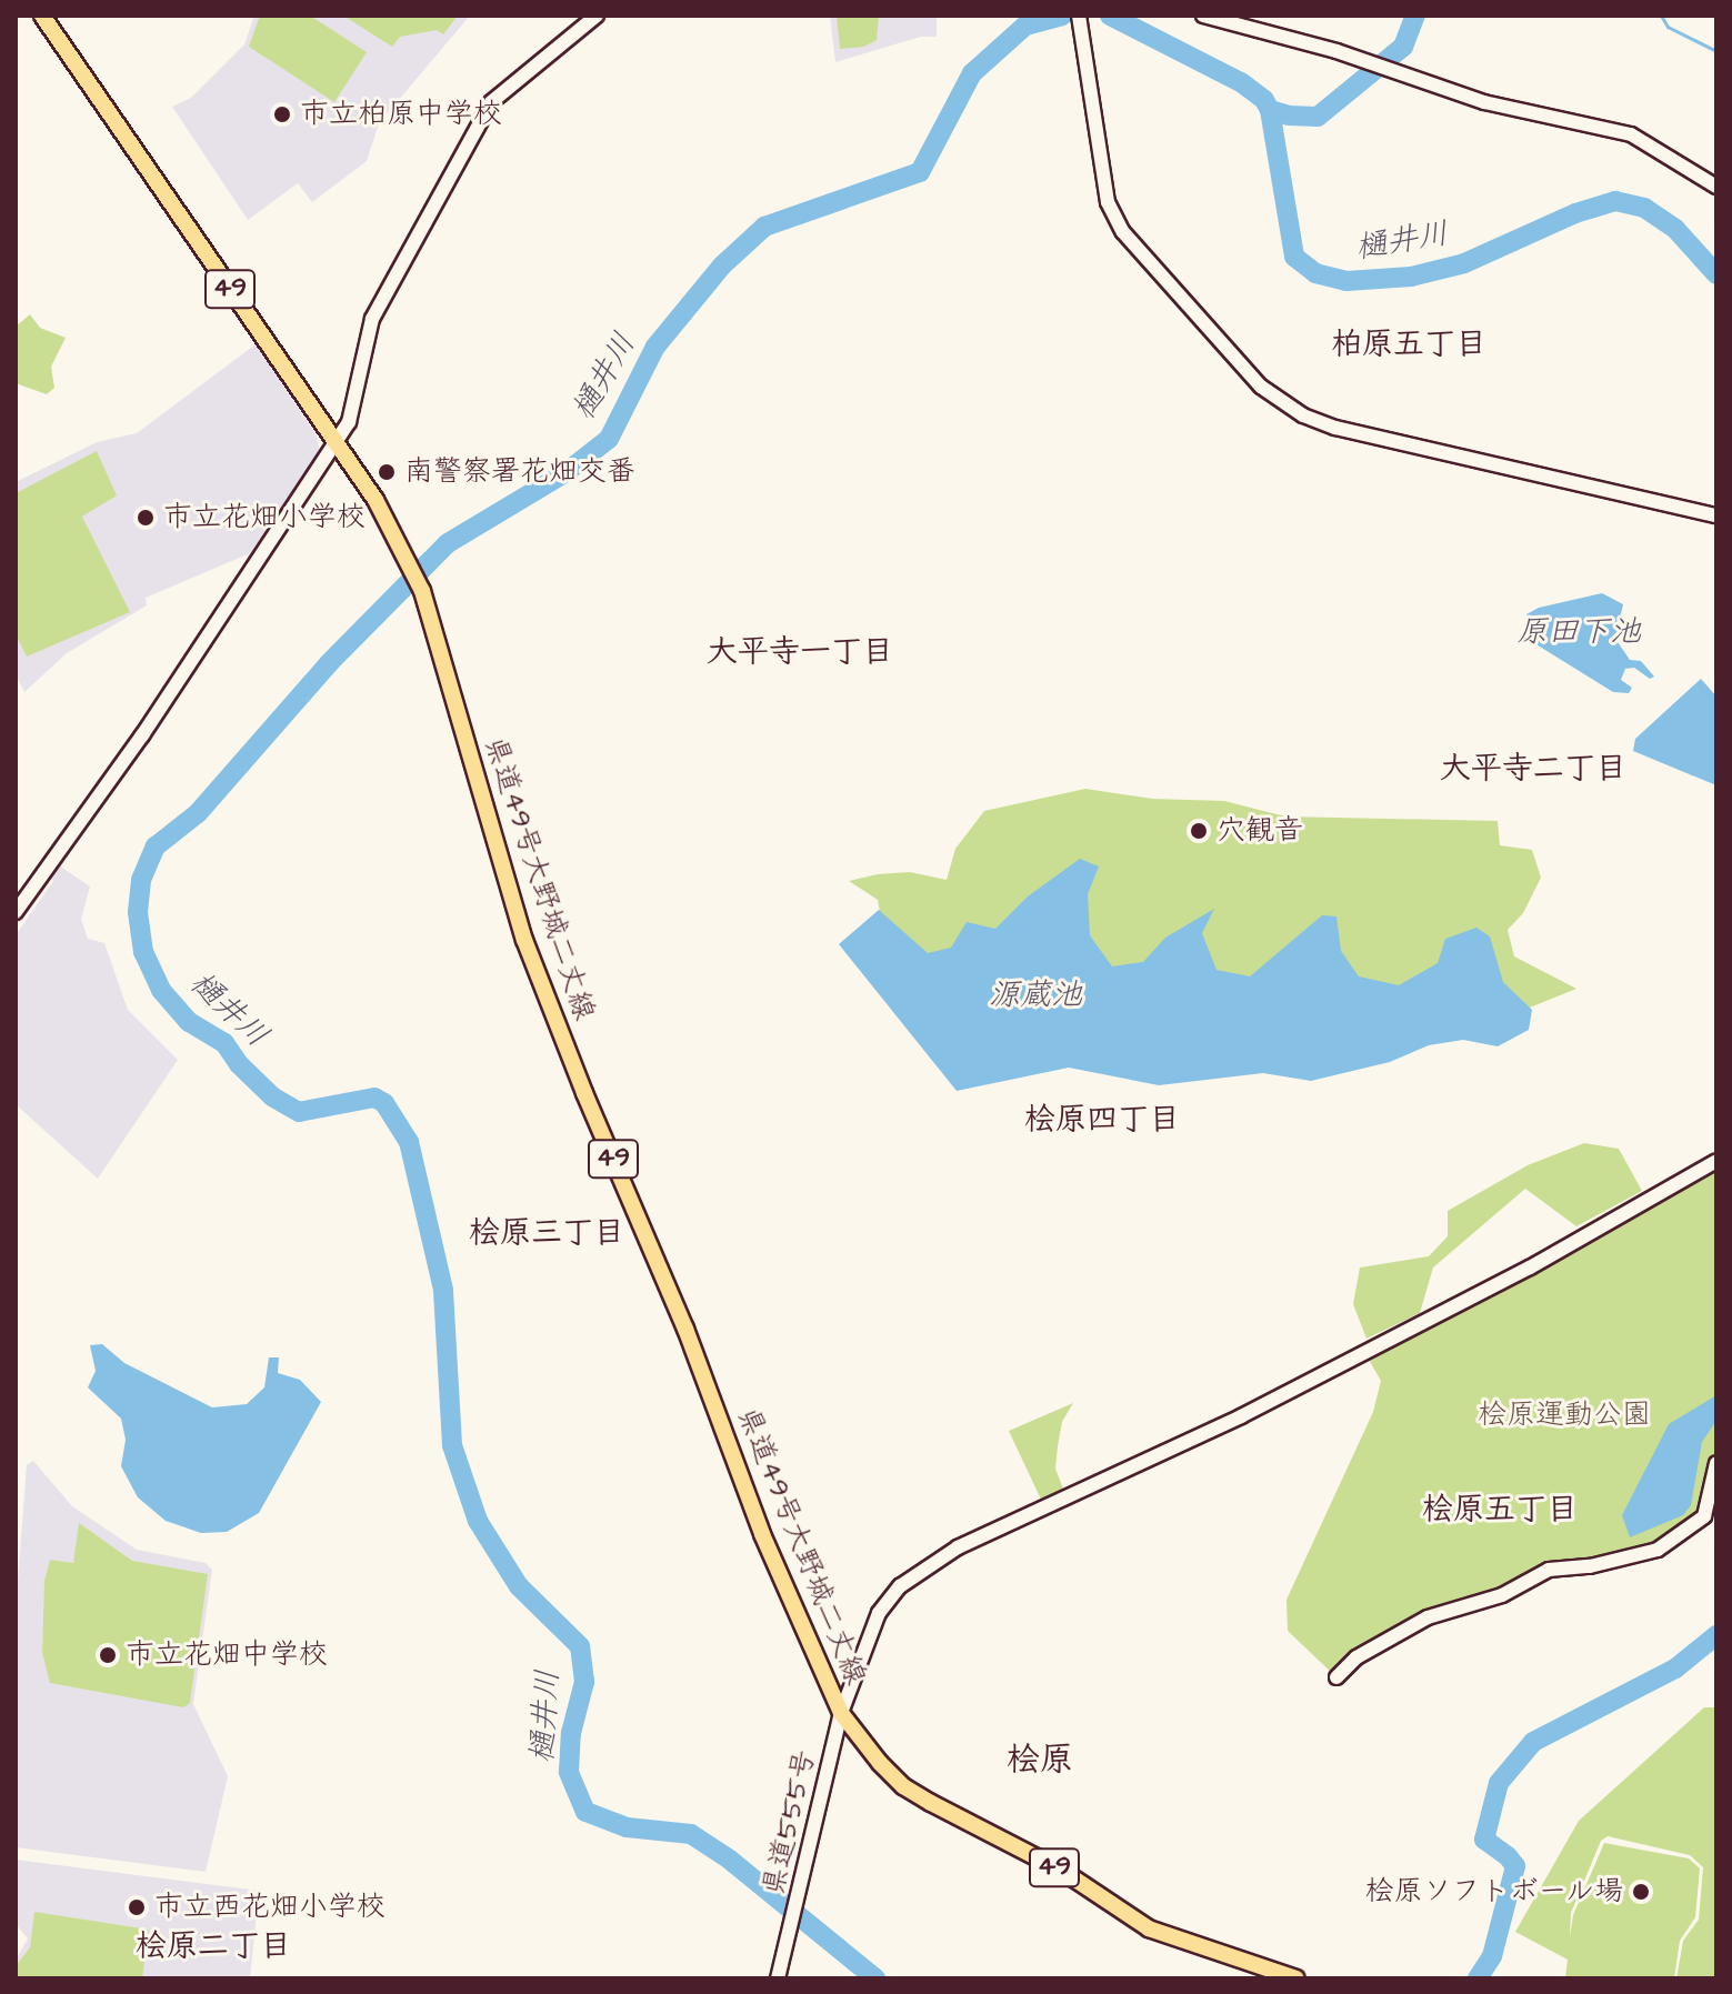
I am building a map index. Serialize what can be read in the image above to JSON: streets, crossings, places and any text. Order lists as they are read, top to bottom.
{
  "streets": {
    "main road": ["49", "県道49号大野城二丈線"],
    "street": ["県道555号"]
  },
  "crossings": [
    ["県道49号大野城二丈線", "県道555号"]
  ],
  "districts": [
    "柏原五丁目",
    "大平寺一丁目",
    "大平寺二丁目",
    "桧原四丁目",
    "桧原三丁目",
    "桧原五丁目",
    "桧原",
    "桧原二丁目"
  ],
  "water": ["樋井川", "原田下池", "源蔵池"],
  "parks": ["桧原運動公園"],
  "places": [
    "市立柏原中学校",
    "南警察署花畑交番",
    "市立花畑小学校",
    "穴観音",
    "市立花畑中学校",
    "桧原ソフトボール場",
    "市立西花畑小学校"
  ]
}
